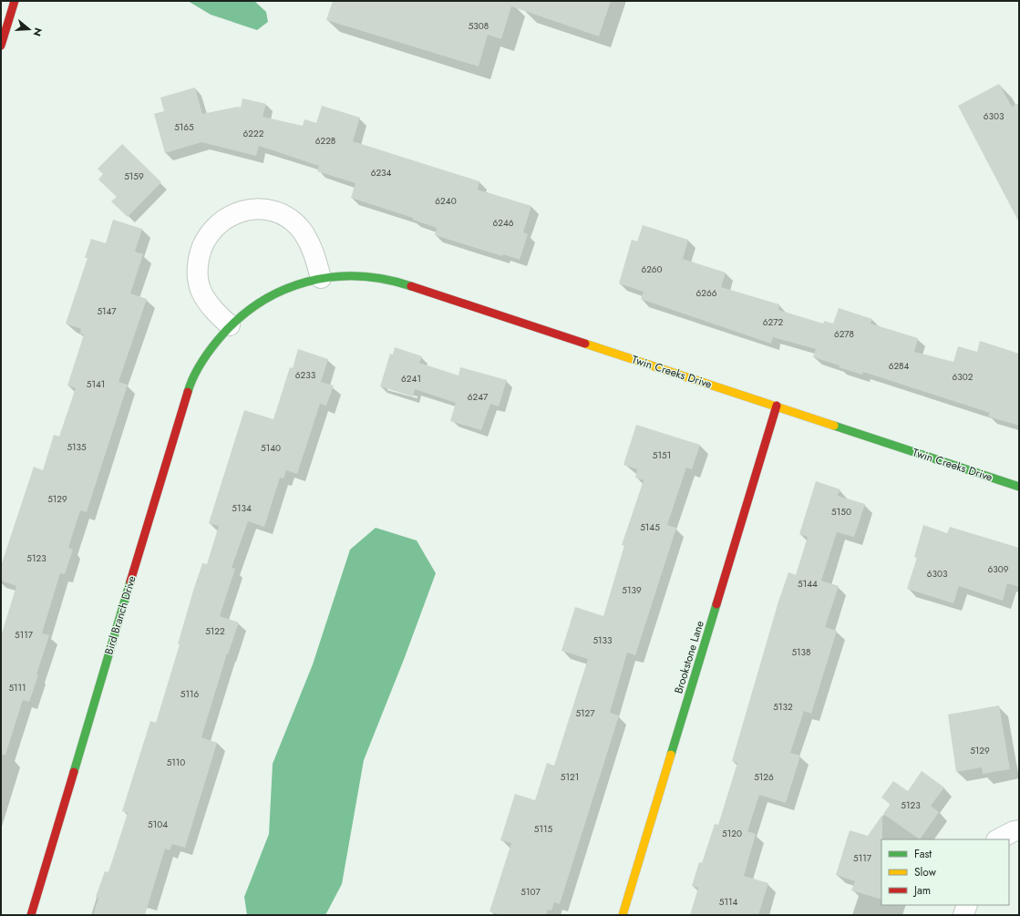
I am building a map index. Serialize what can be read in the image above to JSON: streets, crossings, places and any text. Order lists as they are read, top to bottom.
{
  "streets": {
    "street": ["Twin Creeks Drive", "Bird Branch Drive", "Brookstone Lane"]
  },
  "crossings": [
    ["Twin Creeks Drive", "Bird Branch Drive"],
    ["Twin Creeks Drive", "Brookstone Lane"]
  ],
  "house_numbers": [
    "5308",
    "6303",
    "5165",
    "6222",
    "6228",
    "6234",
    "5159",
    "6240",
    "6246",
    "6260",
    "6266",
    "5147",
    "6272",
    "6278",
    "6284",
    "6233",
    "6302",
    "6241",
    "5141",
    "6247",
    "5135",
    "5140",
    "5151",
    "5129",
    "5134",
    "5150",
    "5145",
    "5123",
    "6309",
    "6303",
    "5144",
    "5139",
    "5122",
    "5117",
    "5133",
    "5138",
    "5111",
    "5116",
    "5132",
    "5127",
    "5129",
    "5110",
    "5121",
    "5126",
    "5123",
    "5104",
    "5115",
    "5120",
    "5117",
    "5107",
    "5114"
  ],
  "legend": ["Fast", "Slow", "Jam"],
  "north": "right"
}
